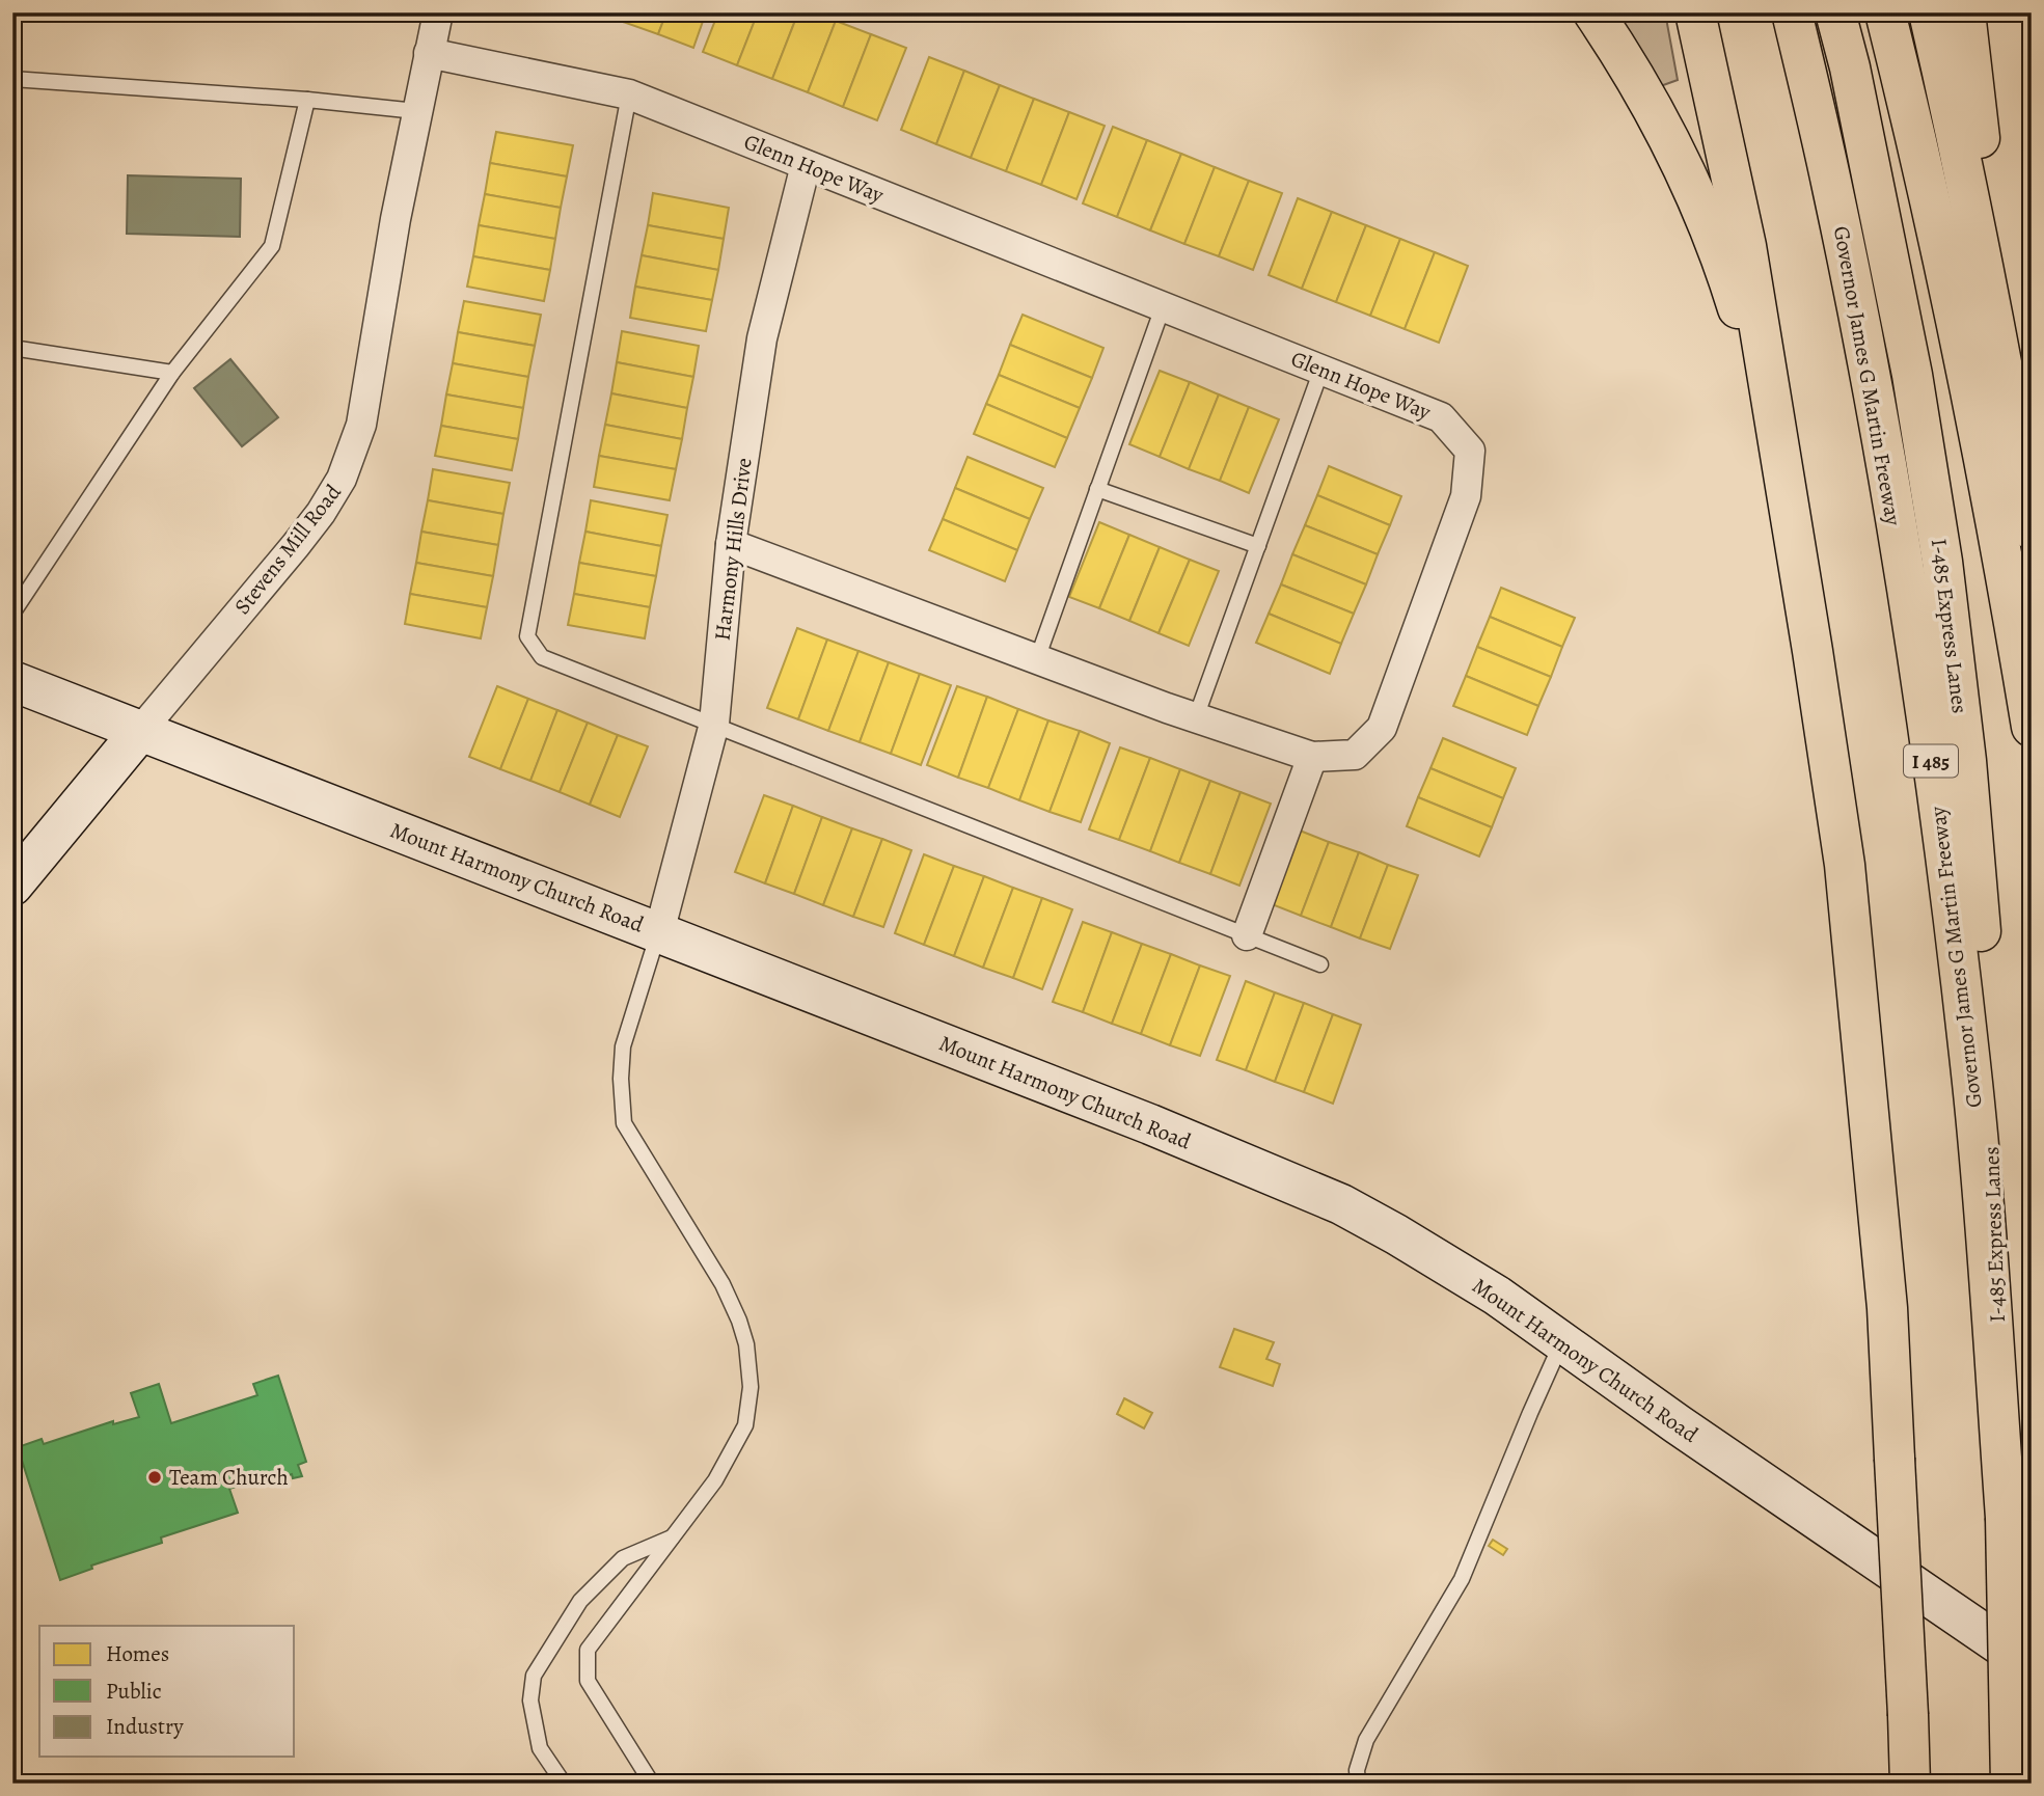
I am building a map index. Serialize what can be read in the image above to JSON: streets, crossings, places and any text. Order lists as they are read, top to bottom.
{
  "streets": {
    "highway": ["Governor James G Martin Freeway", "I-485 Express Lanes", "I 485"],
    "street": [
      "Glenn Hope Way",
      "Stevens Mill Road",
      "Harmony Hills Drive",
      "Mount Harmony Church Road"
    ]
  },
  "crossings": [
    ["Glenn Hope Way", "Stevens Mill Road"],
    ["Glenn Hope Way", "Harmony Hills Drive"],
    ["Governor James G Martin Freeway", "I-485 Express Lanes"],
    ["Stevens Mill Road", "Mount Harmony Church Road"],
    ["Harmony Hills Drive", "Mount Harmony Church Road"]
  ],
  "places": ["Team Church"],
  "legend": ["Homes", "Public", "Industry"]
}
